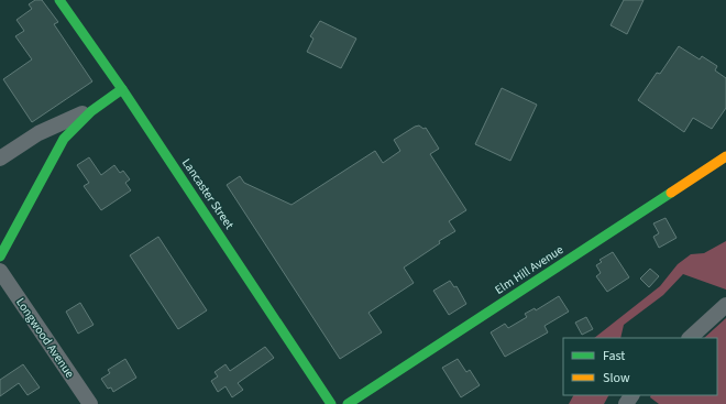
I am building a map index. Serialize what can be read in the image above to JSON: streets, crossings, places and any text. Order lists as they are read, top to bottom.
{
  "streets": {
    "main road": ["Lancaster Street", "Elm Hill Avenue"],
    "street": ["Longwood Avenue"]
  },
  "legend": ["Fast", "Slow"]
}
